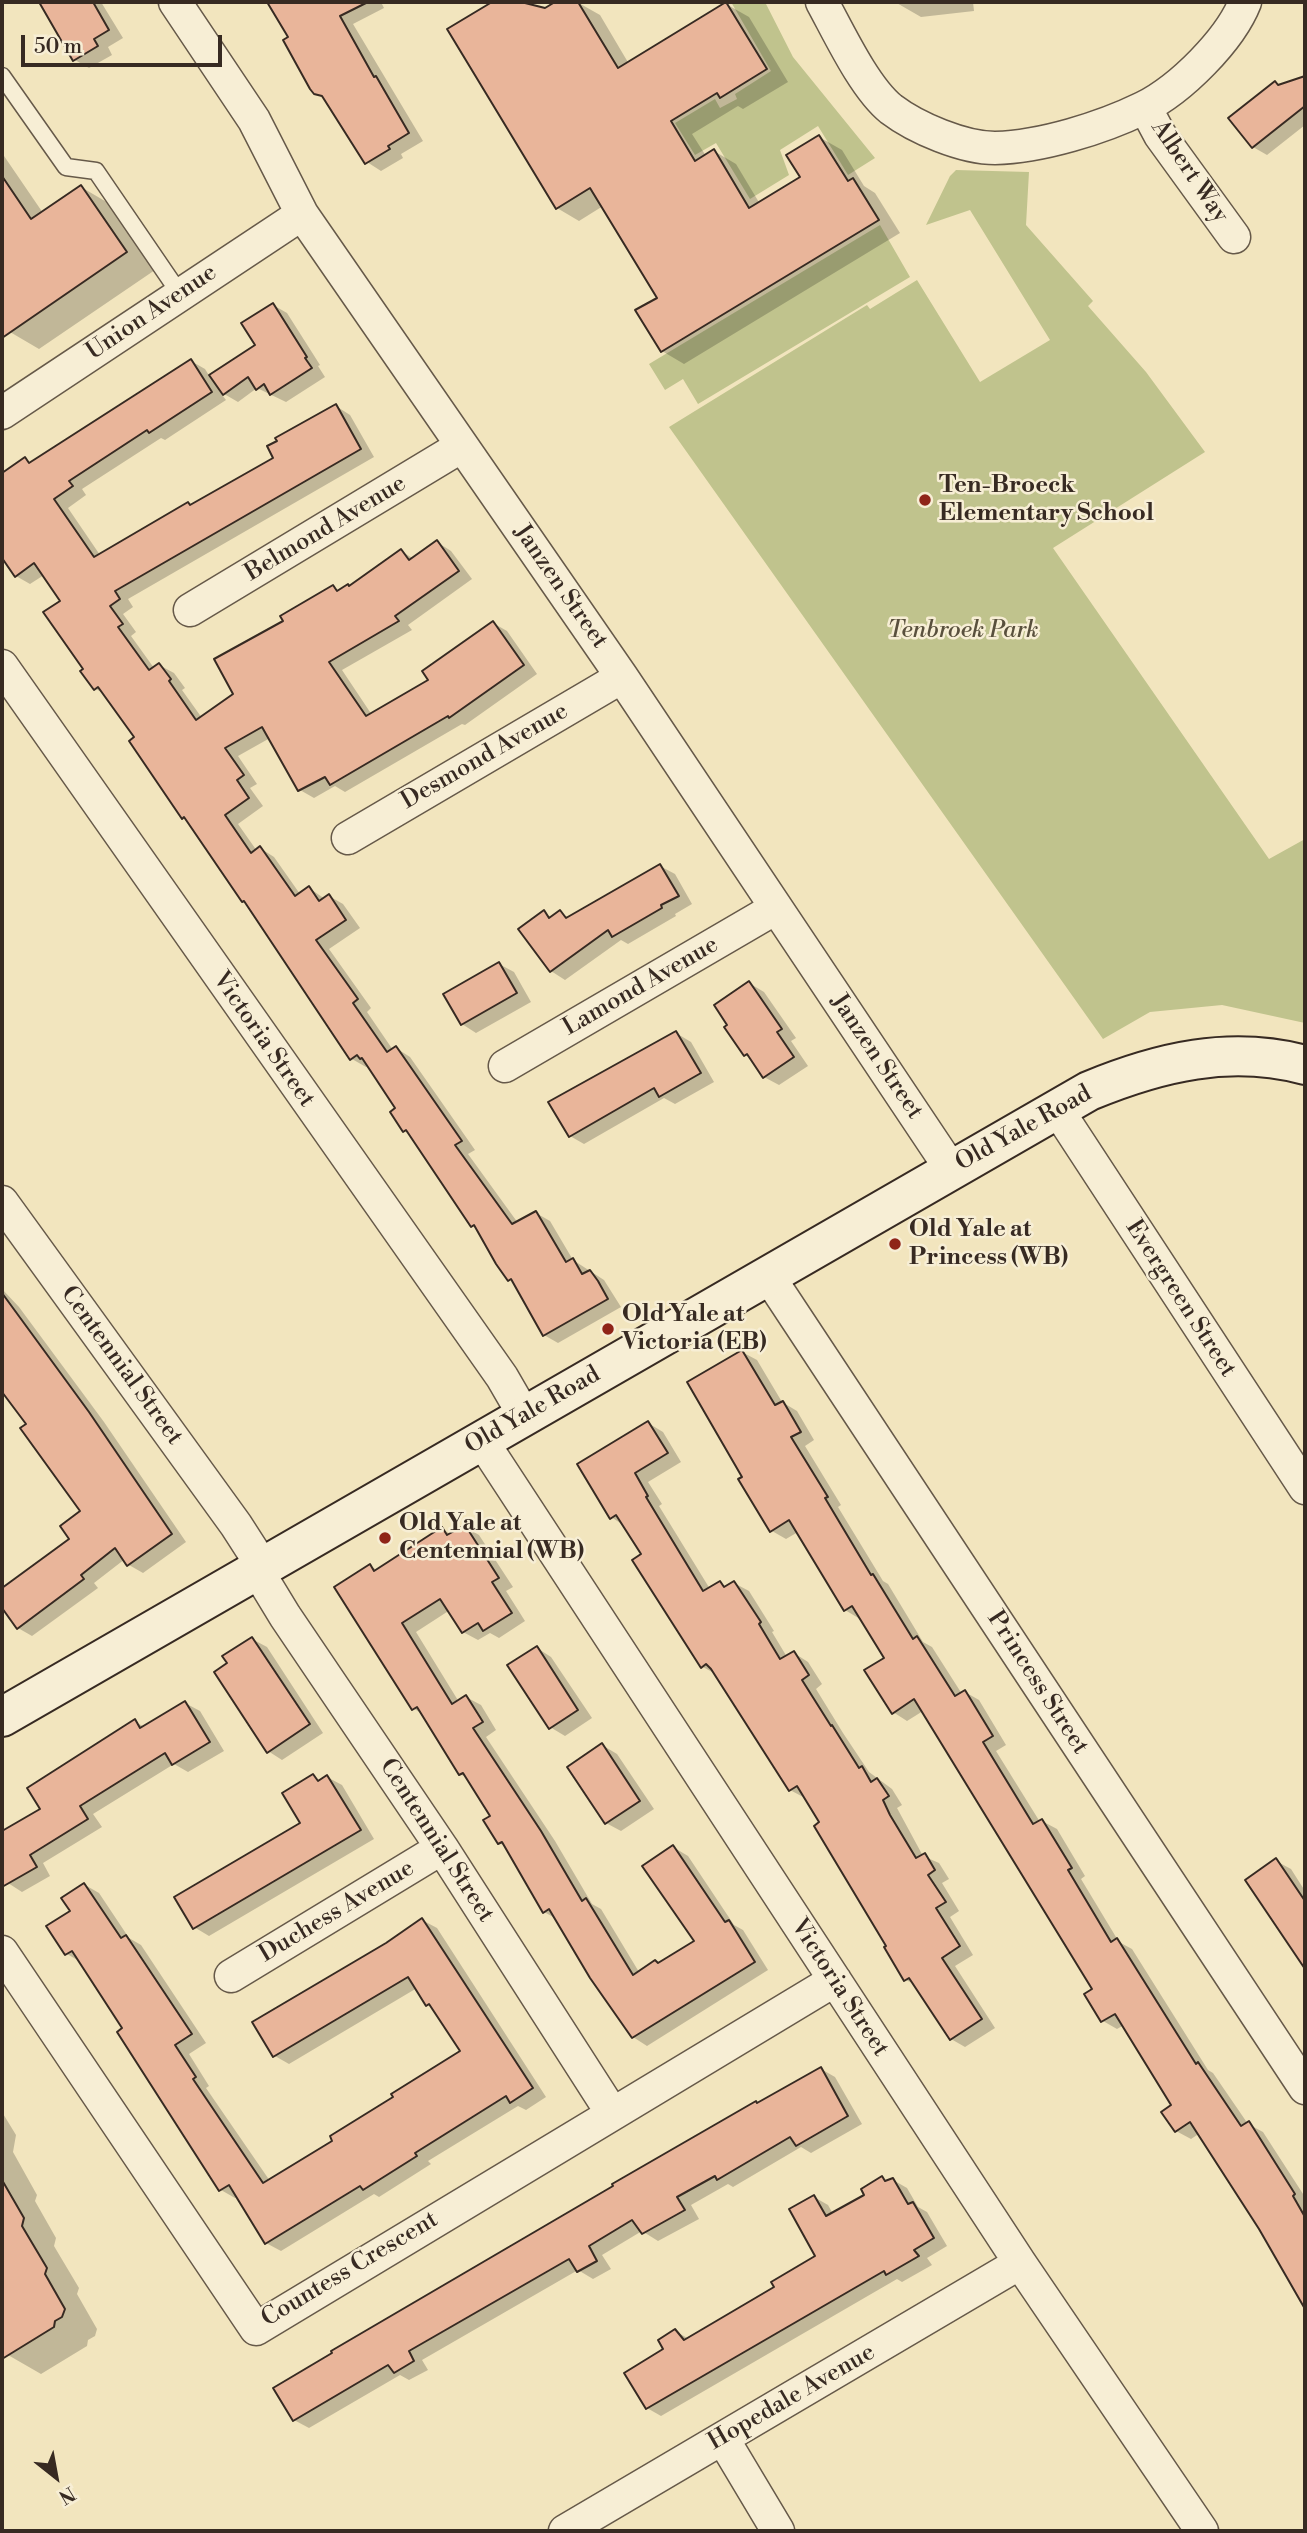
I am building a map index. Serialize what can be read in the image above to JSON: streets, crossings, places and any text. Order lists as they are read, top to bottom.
{
  "streets": {
    "street": [
      "Albert Way",
      "Union Avenue",
      "Belmond Avenue",
      "Janzen Street",
      "Desmond Avenue",
      "Lamond Avenue",
      "Victoria Street",
      "Old Yale Road",
      "Evergreen Street",
      "Centennial Street",
      "Princess Street",
      "Duchess Avenue",
      "Countess Crescent",
      "Hopedale Avenue"
    ]
  },
  "crossings": [
    ["Union Avenue", "Janzen Street"],
    ["Belmond Avenue", "Janzen Street"],
    ["Janzen Street", "Desmond Avenue"],
    ["Janzen Street", "Lamond Avenue"],
    ["Janzen Street", "Old Yale Road"],
    ["Victoria Street", "Old Yale Road"],
    ["Victoria Street", "Countess Crescent"],
    ["Victoria Street", "Hopedale Avenue"],
    ["Old Yale Road", "Evergreen Street"],
    ["Old Yale Road", "Centennial Street"],
    ["Old Yale Road", "Princess Street"],
    ["Centennial Street", "Duchess Avenue"],
    ["Centennial Street", "Countess Crescent"]
  ],
  "parks": ["Tenbroek Park"],
  "places": [
    "Ten-Broeck Elementary School",
    "Old Yale at Princess (WB)",
    "Old Yale at Victoria (EB)",
    "Old Yale at Centennial (WB)"
  ],
  "scale_bar": "50 m",
  "north": "bottom right"
}
